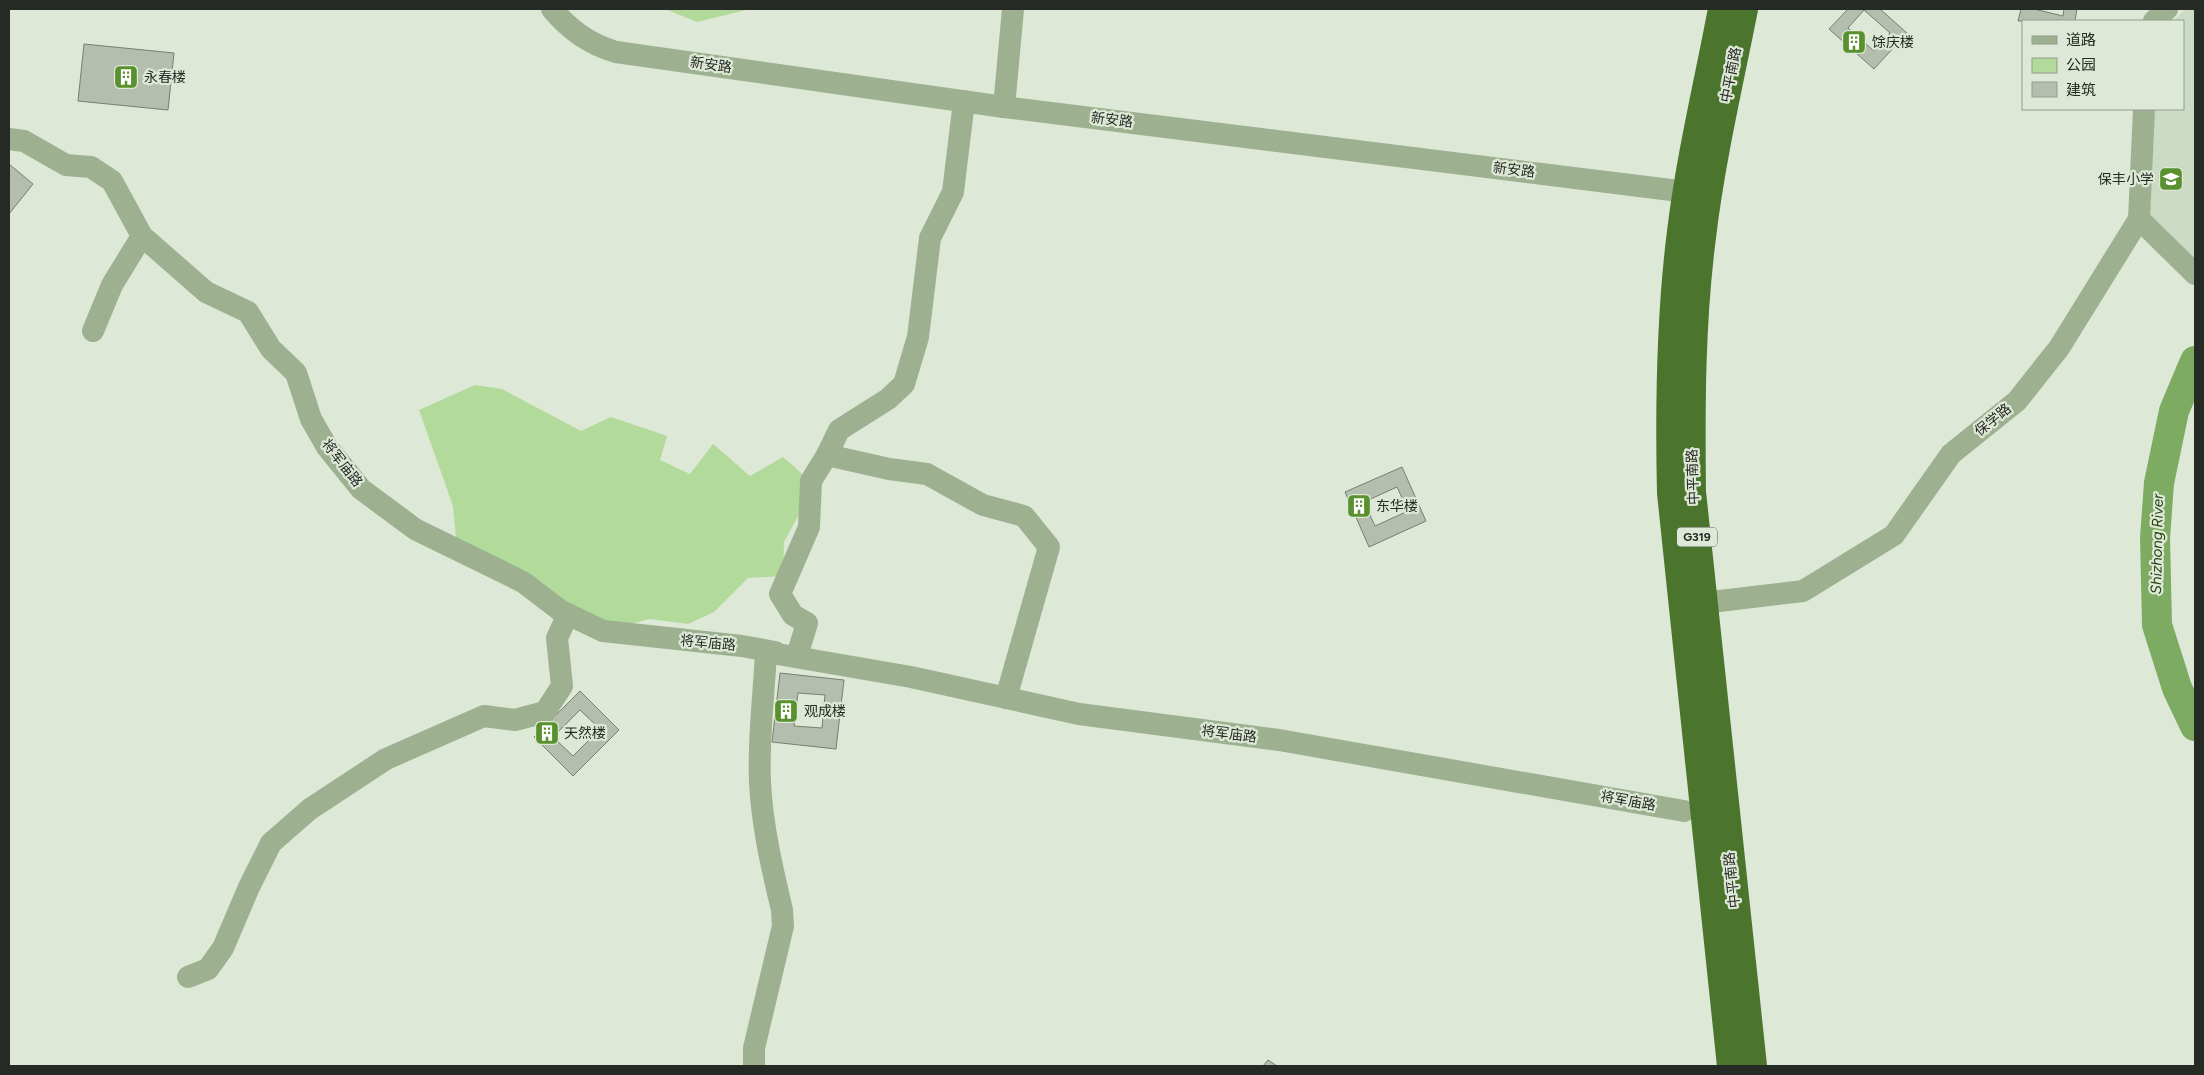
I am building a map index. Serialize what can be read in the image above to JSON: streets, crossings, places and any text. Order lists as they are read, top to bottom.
{
  "streets": {
    "highway": ["中平南路", "G319"],
    "street": ["新安路", "保学路", "将军庙路"]
  },
  "crossings": [
    ["新安路", "G319"],
    ["中平南路", "保学路"]
  ],
  "water": ["Shizhong River"],
  "places": {
    "building": [
      "馀庆楼",
      "永春楼",
      "东华楼",
      "观成楼",
      "天然楼"
    ],
    "school or university": ["保丰小学"]
  },
  "legend": ["道路", "公园", "建筑"]
}
